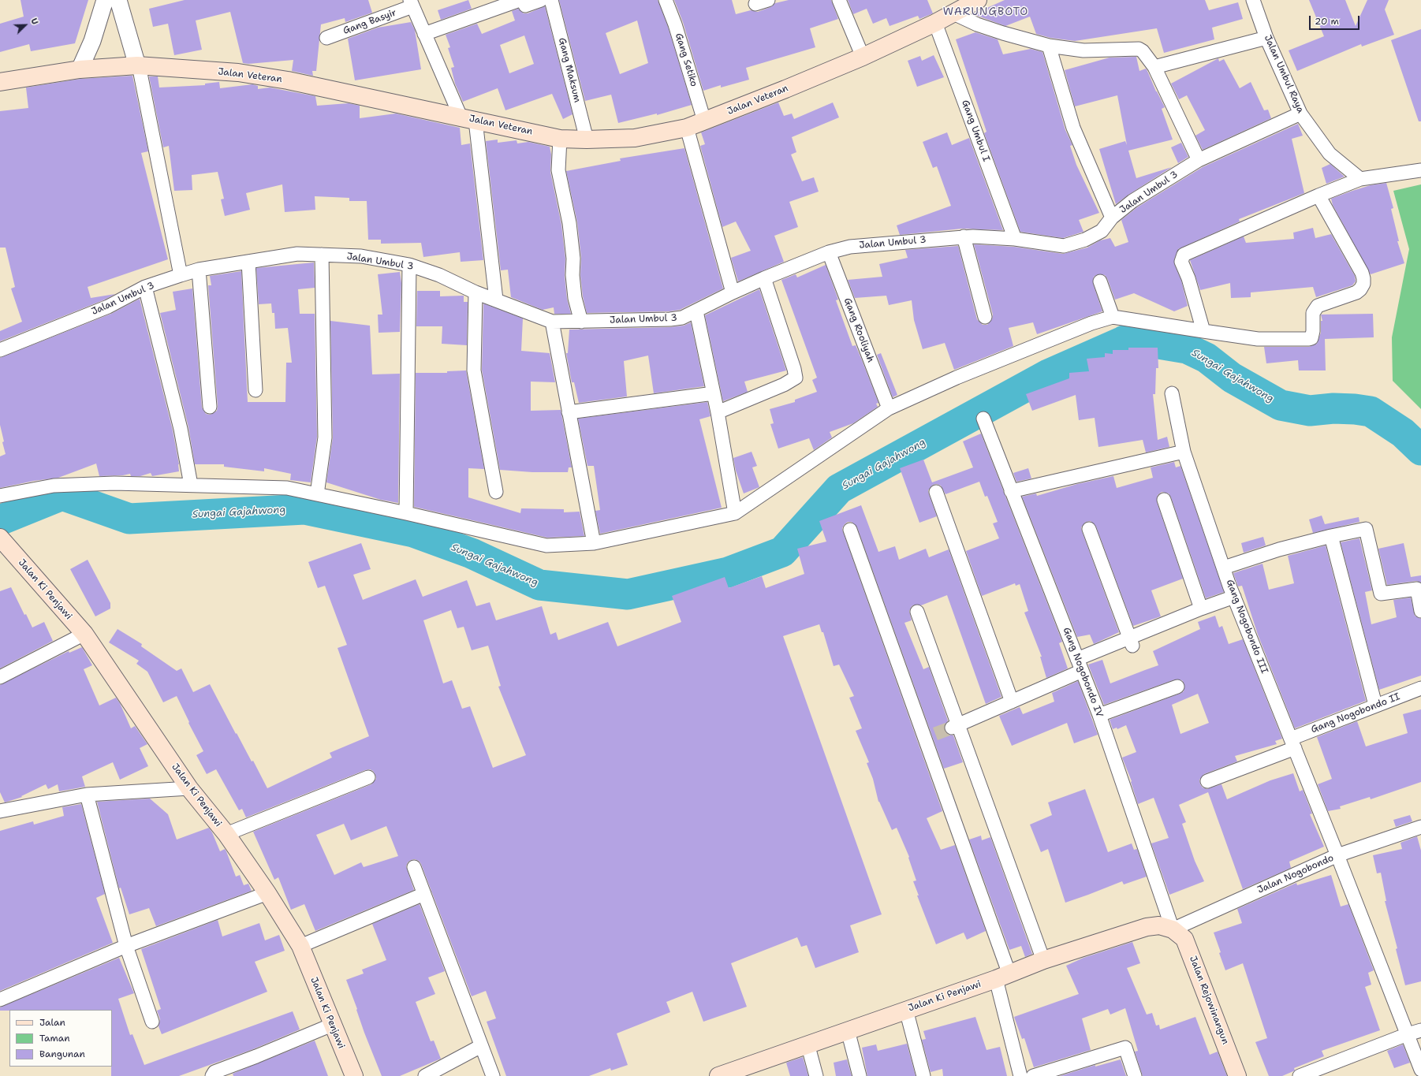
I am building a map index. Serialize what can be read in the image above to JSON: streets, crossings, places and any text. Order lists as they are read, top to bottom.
{
  "streets": {
    "main road": ["Jalan Veteran", "Jalan Ki Penjawi", "Jalan Rejowinangun"],
    "street": [
      "Gang Basyir",
      "Gang Setiko",
      "Gang Maksum",
      "Jalan Umbul Raya",
      "Gang Umbul I",
      "Jalan Umbul 3",
      "Gang Rooliyah",
      "Gang Nogobondo III",
      "Gang Nogobondo IV",
      "Gang Nogobondo II",
      "Jalan Nogobondo"
    ]
  },
  "crossings": [
    ["Gang Setiko", "Jalan Veteran"],
    ["Gang Maksum", "Jalan Veteran"],
    ["Jalan Umbul Raya", "Jalan Umbul 3"],
    ["Jalan Veteran", "Gang Umbul I"],
    ["Gang Umbul I", "Jalan Umbul 3"],
    ["Jalan Umbul 3", "Gang Rooliyah"],
    ["Jalan Ki Penjawi", "Gang Nogobondo IV"],
    ["Jalan Ki Penjawi", "Jalan Nogobondo"],
    ["Jalan Ki Penjawi", "Jalan Rejowinangun"],
    ["Gang Nogobondo III", "Gang Nogobondo II"],
    ["Gang Nogobondo III", "Jalan Nogobondo"],
    ["Gang Nogobondo IV", "Jalan Nogobondo"],
    ["Gang Nogobondo IV", "Jalan Rejowinangun"],
    ["Jalan Nogobondo", "Jalan Rejowinangun"]
  ],
  "districts": ["WARUNGBOTO"],
  "water": ["Sungai Gajahwong"],
  "legend": ["Jalan", "Taman", "Bangunan"],
  "scale_bar": "20 m",
  "north": "top right"
}
